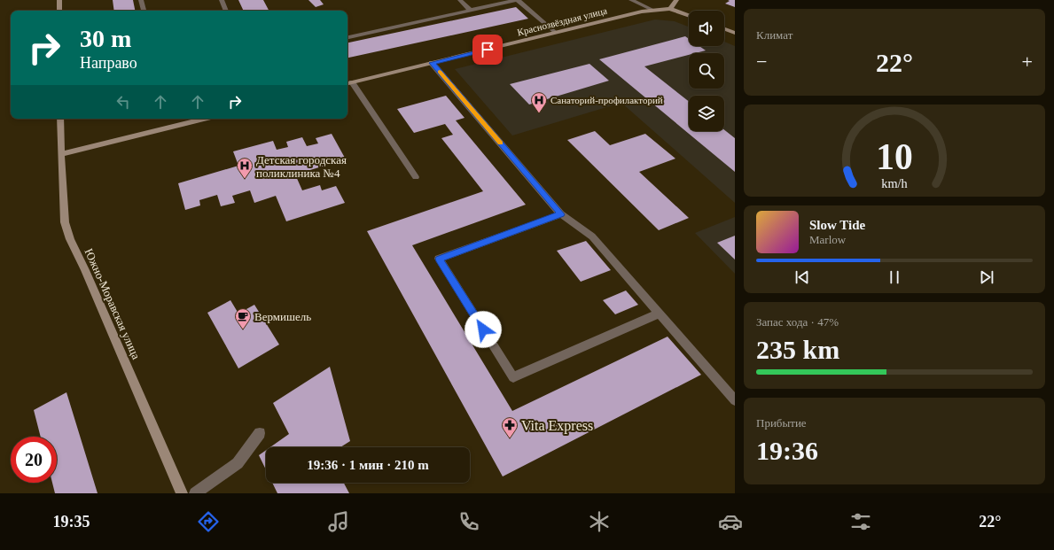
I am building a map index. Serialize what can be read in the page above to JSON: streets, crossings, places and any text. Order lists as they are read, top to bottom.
{
  "streets": {
    "street": ["Краснозвёздная улица", "Южно-Моравская улица"]
  },
  "places": {
    "hospital": ["Cанаторий-профилакторий", "Детская городская поликлиника №4"],
    "cafe": ["Вермишель"],
    "pharmacy": ["Vita Express"]
  },
  "page": {
    "tile": [
      "Климат",
      ["Запас хода · 47%", "235 km"],
      ["Прибытие", "19:36"]
    ],
    "turn": ["30 m", "Направо"],
    "heat": ["−", "22°", "+"],
    "song": ["Slow Tide", "Marlow"],
    "limit": "20",
    "trip": "19:36 · 1 мин · 210 m",
    "tabs": ["19:35", "22°"],
    "gauge": ["10", "km/h"]
  }
}
